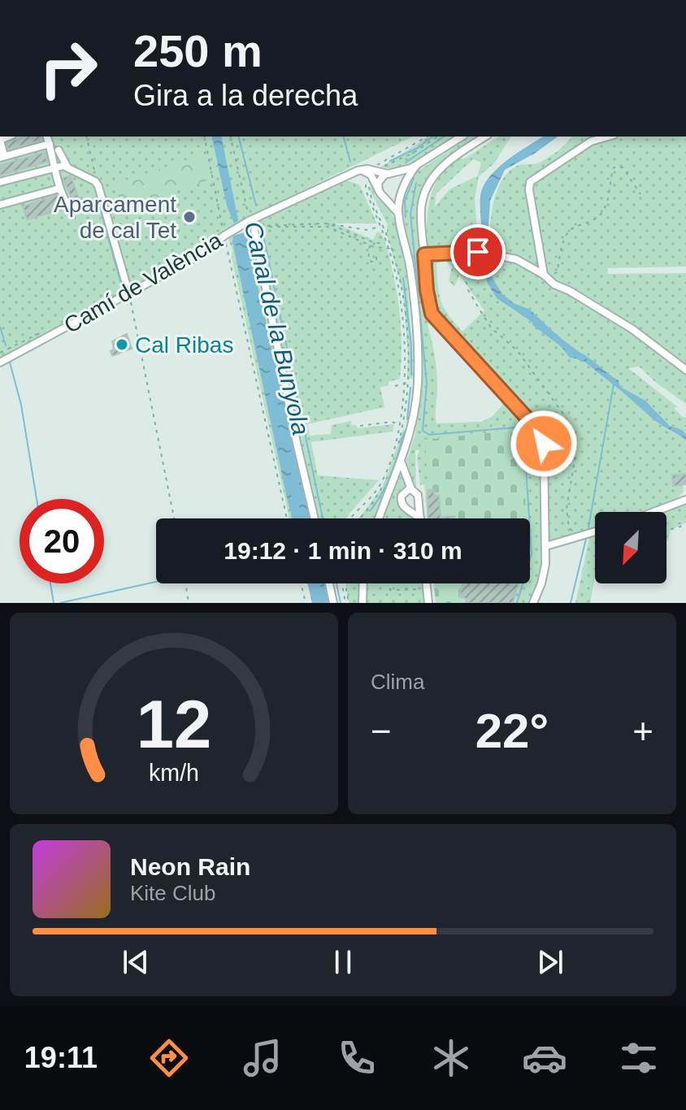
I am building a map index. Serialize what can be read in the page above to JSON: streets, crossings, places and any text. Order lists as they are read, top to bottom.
{
  "streets": {
    "street": ["Camí de València"]
  },
  "water": ["Canal de la Bunyola"],
  "places": ["Aparcament de cal Tet", "Cal Ribas"],
  "north": "bottom left",
  "page": {
    "turn": ["250 m", "Gira a la derecha"],
    "limit": "20",
    "trip": "19:12 · 1 min · 310 m",
    "tile": "Clima",
    "heat": ["−", "22°", "+"],
    "song": ["Neon Rain", "Kite Club"],
    "tabs": "19:11",
    "gauge": ["12", "km/h"]
  }
}
